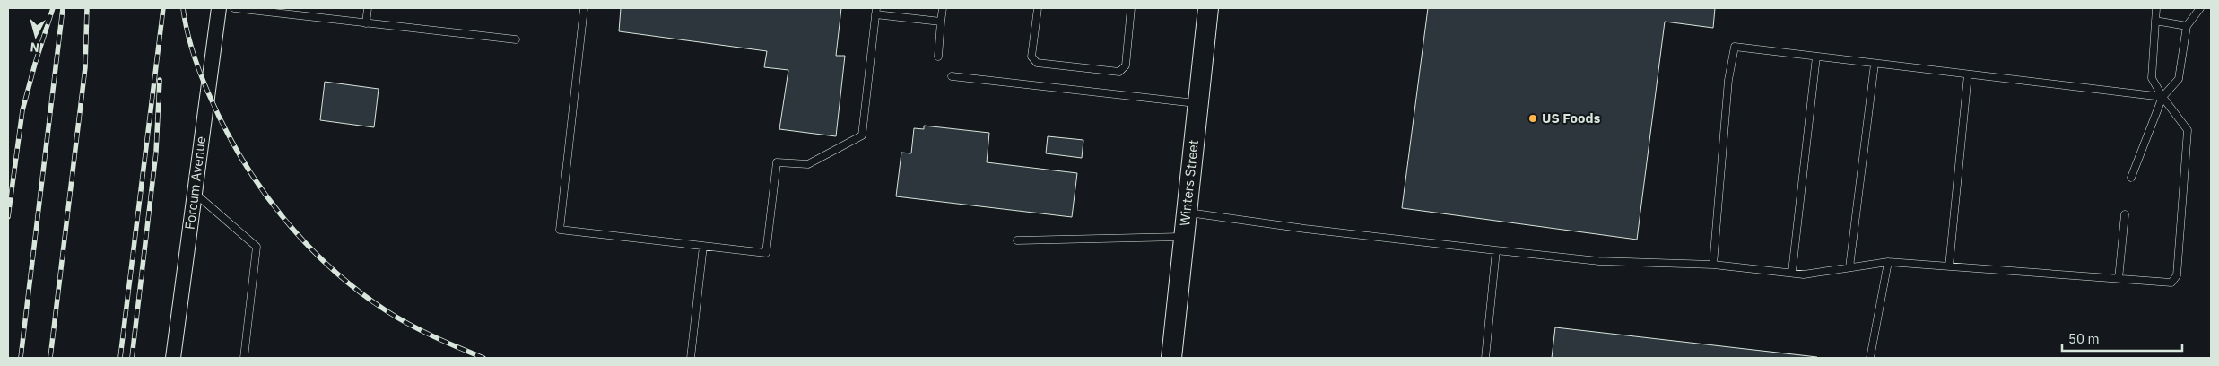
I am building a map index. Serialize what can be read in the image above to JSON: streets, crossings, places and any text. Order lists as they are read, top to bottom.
{
  "streets": {
    "street": ["Forcum Avenue", "Winters Street"]
  },
  "places": ["US Foods"],
  "scale_bar": "50 m",
  "north": "bottom"
}
